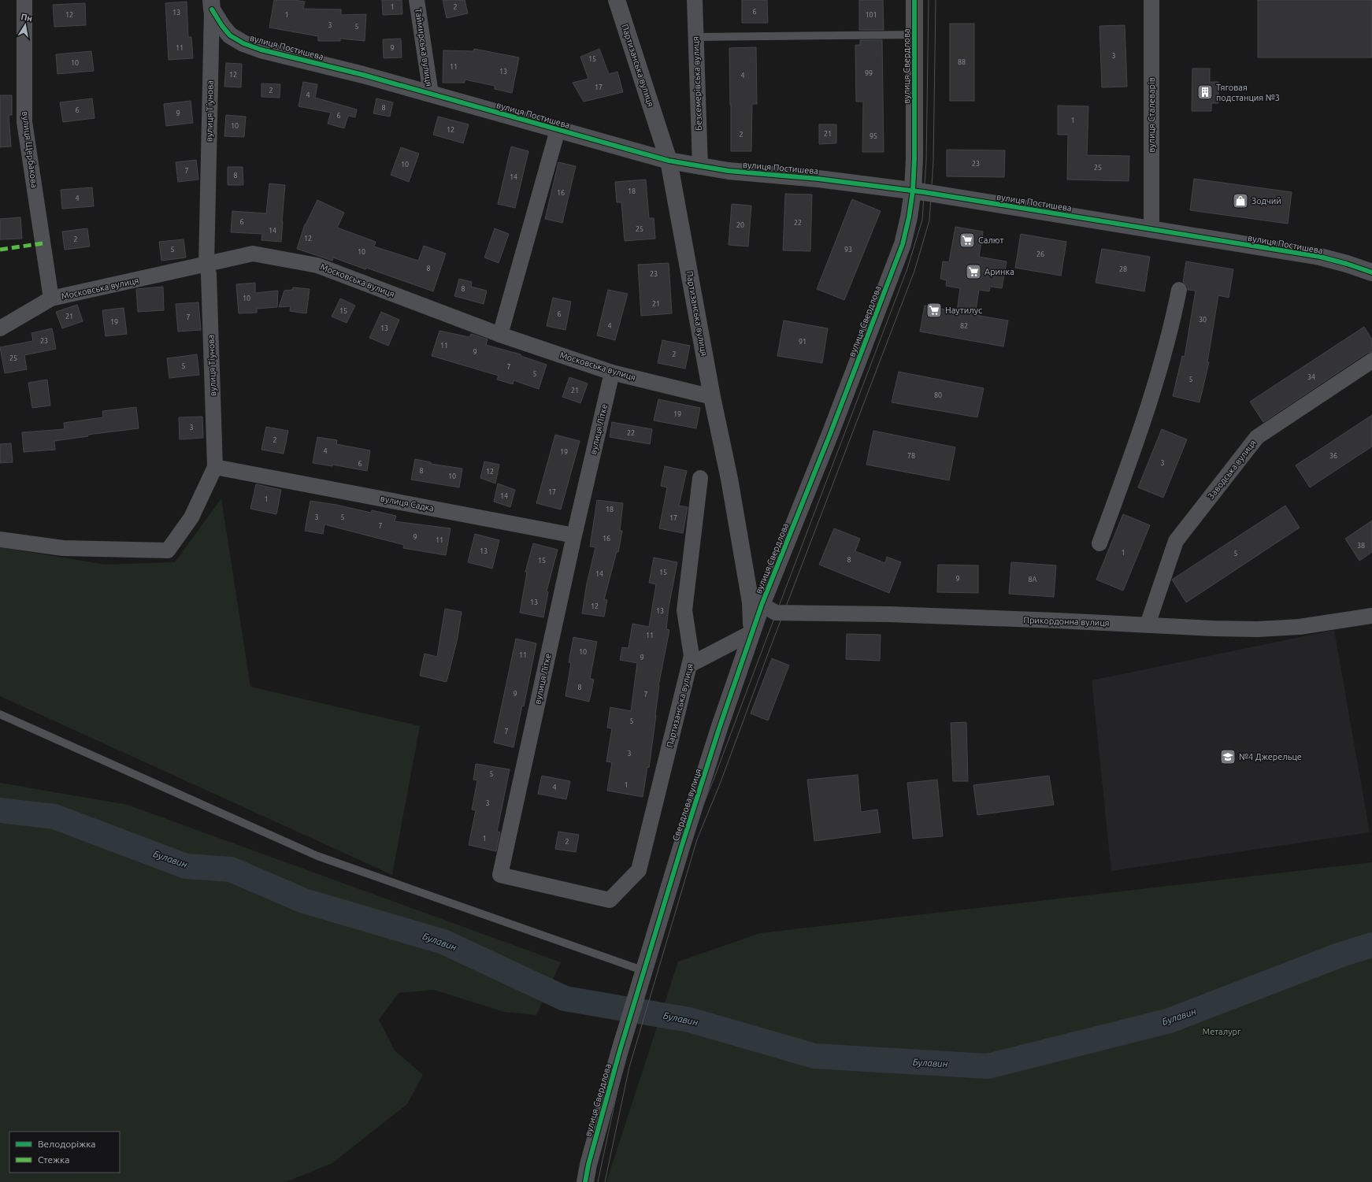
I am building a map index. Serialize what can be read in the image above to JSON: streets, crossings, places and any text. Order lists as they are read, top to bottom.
{
  "streets": {
    "street": [
      "вулиця Постишева",
      "Таймирська вулиця",
      "Партизанська вулиця",
      "вулиця Свердлова",
      "Безсемерівська вулиця",
      "вулиця Тіунова",
      "вулиця Сталеварів",
      "вулиця Щербакова",
      "Московська вулиця",
      "вулиця Літке",
      "Заводська вулиця",
      "вулиця Садка",
      "Прикордонна вулиця",
      "Свердлова вулиця"
    ]
  },
  "crossings": [
    ["вулиця Постишева", "Таймирська вулиця"],
    ["вулиця Постишева", "Партизанська вулиця"],
    ["вулиця Постишева", "вулиця Свердлова"],
    ["вулиця Постишева", "Безсемерівська вулиця"],
    ["вулиця Постишева", "вулиця Тіунова"],
    ["вулиця Постишева", "вулиця Сталеварів"],
    ["Партизанська вулиця", "вулиця Свердлова"],
    ["Партизанська вулиця", "Московська вулиця"],
    ["Партизанська вулиця", "вулиця Літке"],
    ["Партизанська вулиця", "Свердлова вулиця"],
    ["вулиця Свердлова", "Прикордонна вулиця"],
    ["вулиця Свердлова", "Свердлова вулиця"],
    ["вулиця Тіунова", "Московська вулиця"],
    ["вулиця Тіунова", "вулиця Садка"],
    ["вулиця Щербакова", "Московська вулиця"],
    ["Московська вулиця", "вулиця Літке"],
    ["вулиця Літке", "вулиця Садка"],
    ["Заводська вулиця", "Прикордонна вулиця"]
  ],
  "water": ["Булавин"],
  "parks": ["Металург"],
  "places": {
    "building": ["Тяговая подстанция №3"],
    "shop": ["Зодчий"],
    "supermarket": ["Салют", "Аринка", "Наутилус"],
    "school or university": ["№4 Джерельце"]
  },
  "house_numbers": [
    "1",
    "2",
    "6",
    "13",
    "12",
    "1",
    "101",
    "3",
    "5",
    "11",
    "9",
    "3",
    "15",
    "88",
    "10",
    "11",
    "13",
    "99",
    "12",
    "4",
    "17",
    "2",
    "4",
    "8",
    "6",
    "9",
    "6",
    "1",
    "10",
    "12",
    "21",
    "2",
    "95",
    "23",
    "10",
    "25",
    "7",
    "8",
    "14",
    "18",
    "16",
    "4",
    "6",
    "22",
    "20",
    "25",
    "14",
    "12",
    "2",
    "5",
    "93",
    "10",
    "26",
    "8",
    "28",
    "23",
    "8",
    "10",
    "21",
    "15",
    "6",
    "21",
    "7",
    "30",
    "19",
    "4",
    "82",
    "13",
    "23",
    "91",
    "11",
    "9",
    "2",
    "25",
    "5",
    "7",
    "5",
    "34",
    "5",
    "21",
    "80",
    "19",
    "3",
    "22",
    "2",
    "4",
    "19",
    "78",
    "36",
    "3",
    "6",
    "8",
    "12",
    "10",
    "17",
    "14",
    "1",
    "18",
    "3",
    "5",
    "17",
    "7",
    "9",
    "16",
    "11",
    "38",
    "13",
    "1",
    "5",
    "8",
    "15",
    "15",
    "14",
    "9",
    "8А",
    "13",
    "12",
    "13",
    "11",
    "10",
    "11",
    "9",
    "8",
    "9",
    "7",
    "5",
    "7",
    "3",
    "5",
    "1",
    "4",
    "3",
    "1",
    "2"
  ],
  "legend": ["Велодоріжка", "Стежка"],
  "north": "top"
}
